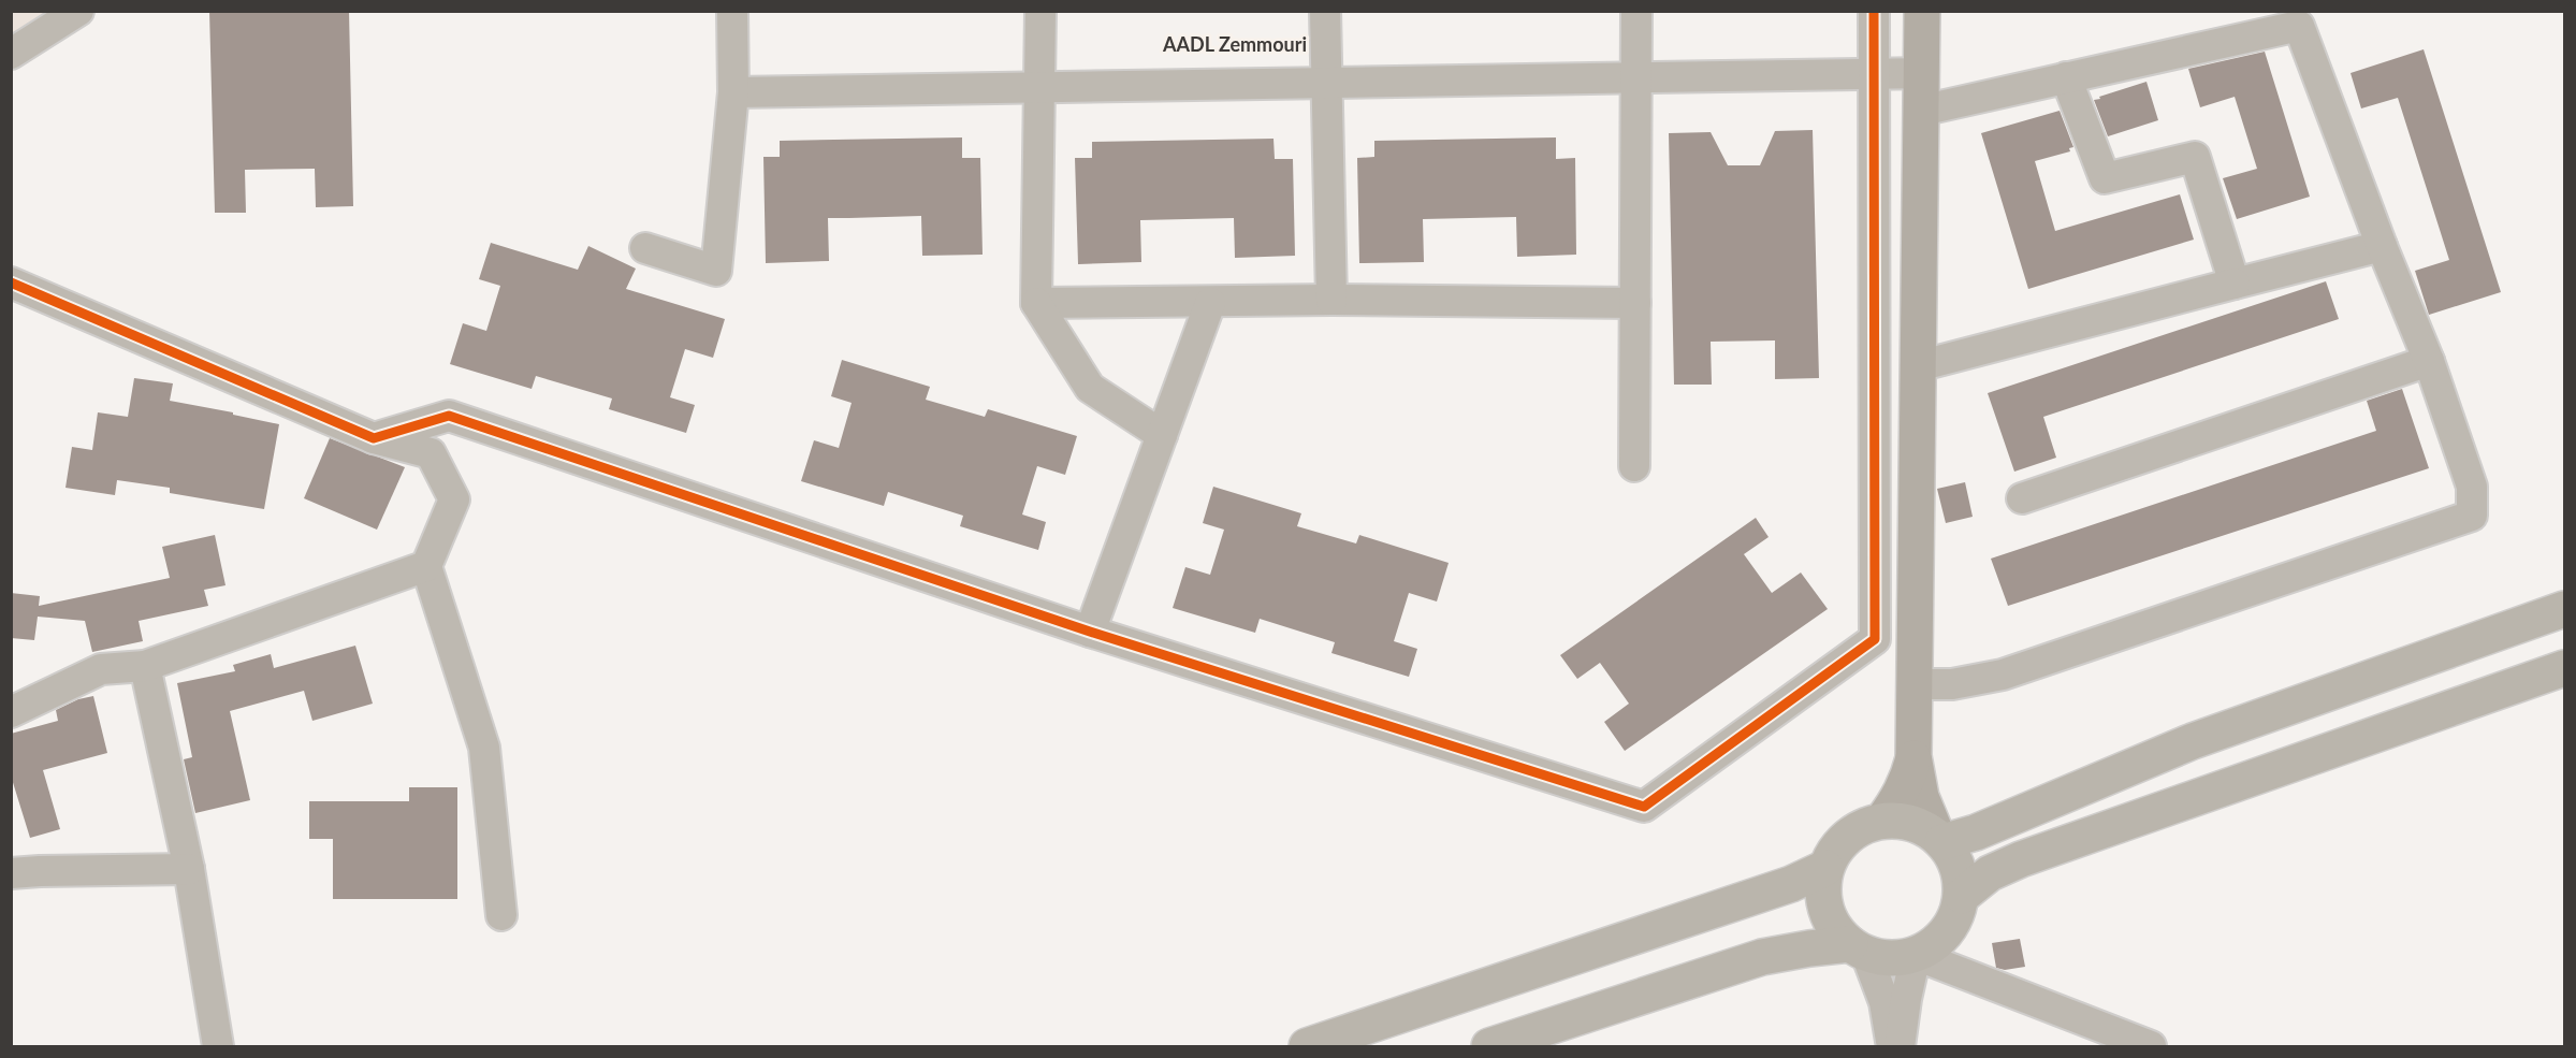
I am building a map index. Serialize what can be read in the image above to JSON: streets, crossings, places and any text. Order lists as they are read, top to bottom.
{
  "districts": ["AADL Zemmouri"]
}
